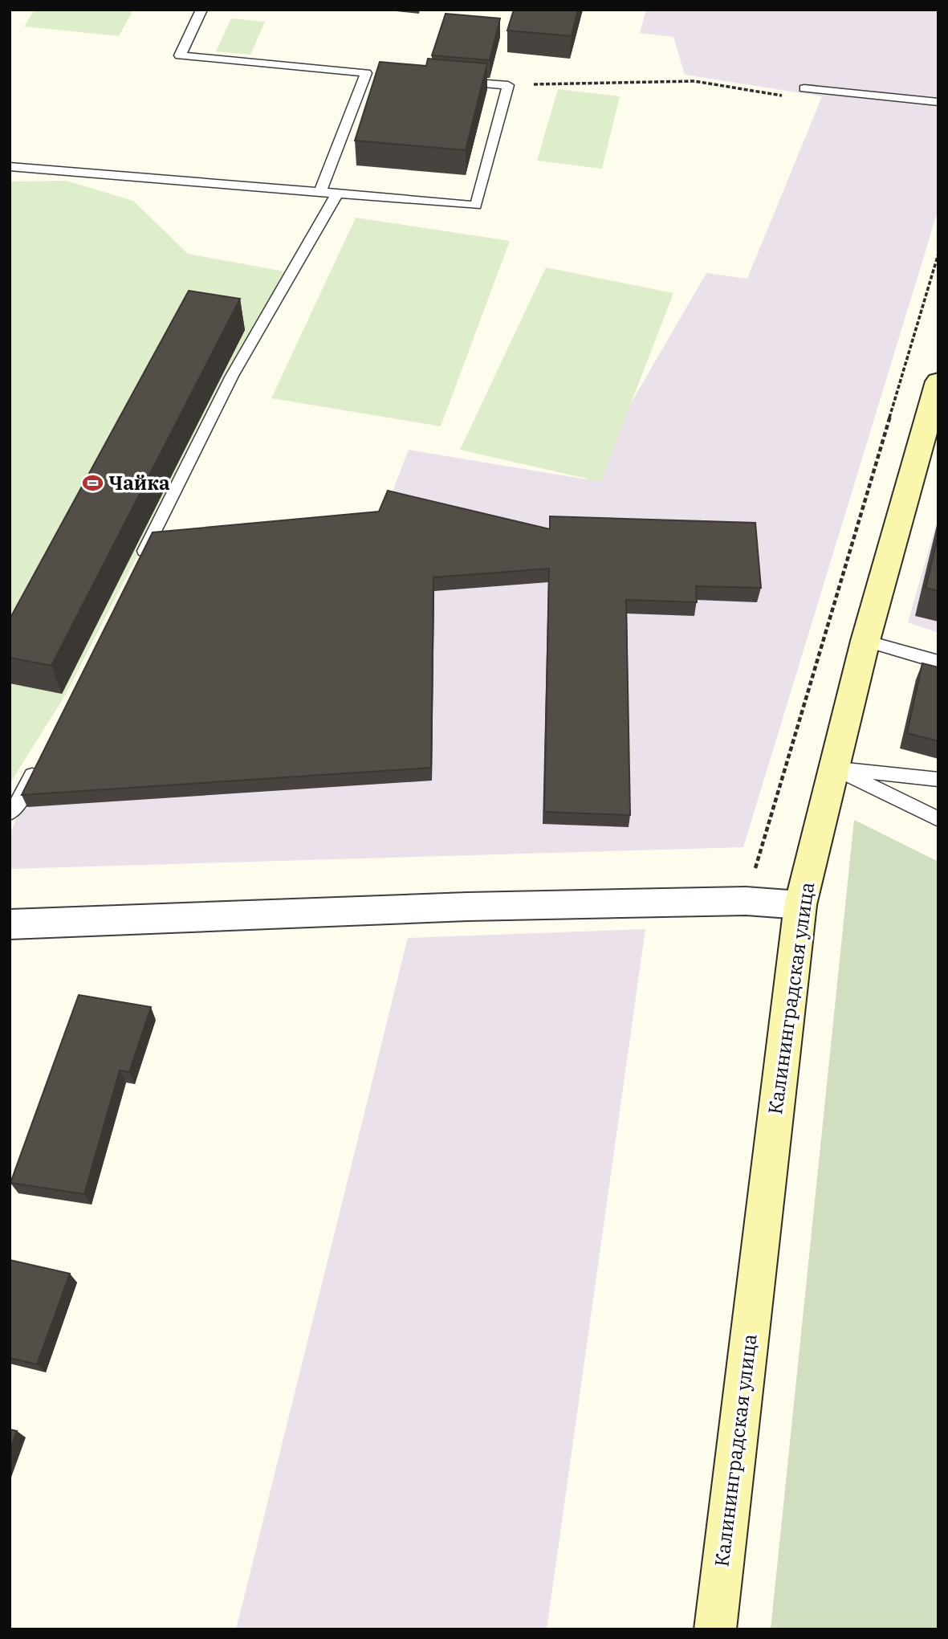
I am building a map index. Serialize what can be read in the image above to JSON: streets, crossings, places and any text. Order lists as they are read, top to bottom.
{
  "streets": {
    "street": ["Калининградская улица"]
  },
  "places": {
    "sports": ["Чайка"]
  }
}
